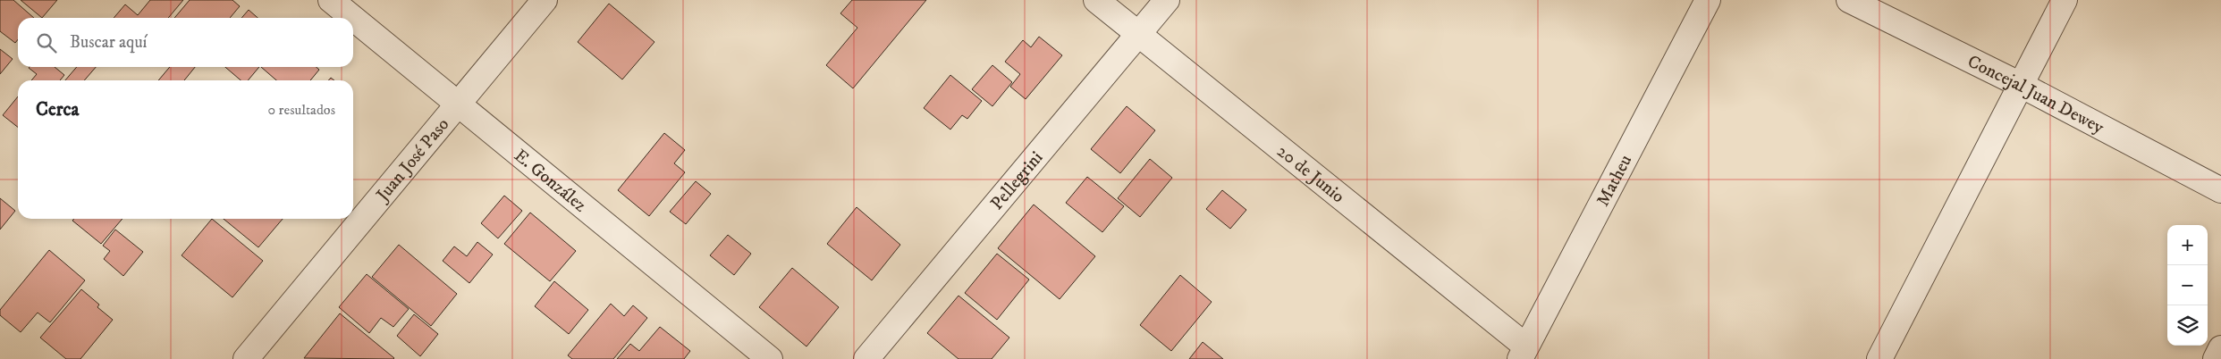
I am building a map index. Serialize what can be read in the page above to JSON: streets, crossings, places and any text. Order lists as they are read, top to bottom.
{
  "streets": {
    "street": [
      "Concejal Juan Dewey",
      "Juan José Paso",
      "20 de Junio",
      "Matheu",
      "E. González",
      "Pellegrini"
    ]
  },
  "crossings": [
    ["Juan José Paso", "E. González"],
    ["20 de Junio", "Matheu"],
    ["20 de Junio", "Pellegrini"]
  ],
  "page": {
    "search": "Buscar aquí",
    "heading": ["Cerca", "0 resultados"],
    "map_buttons": ["+", "−"]
  }
}
